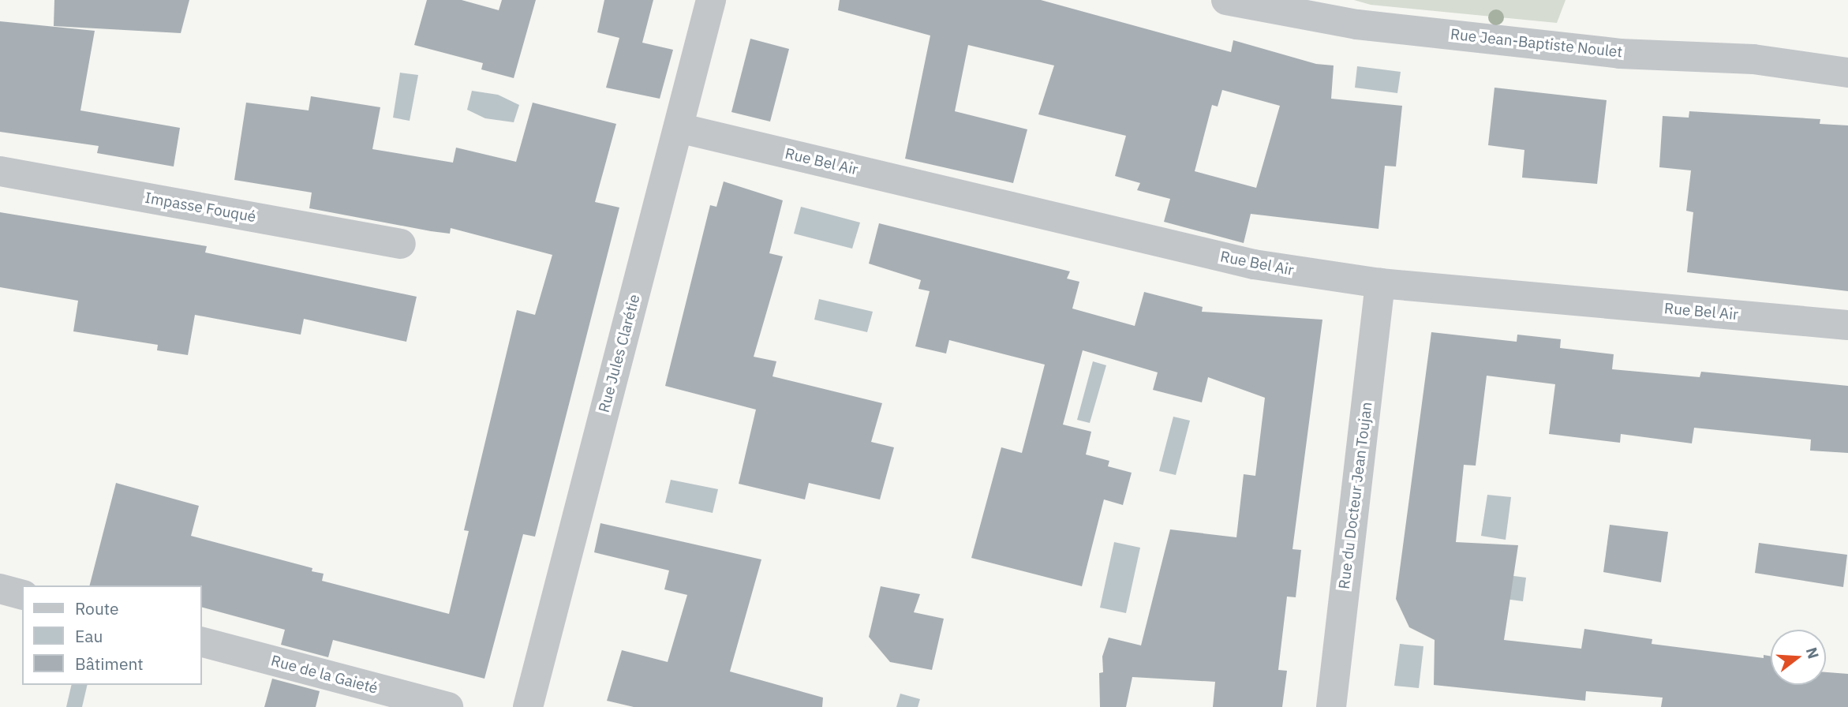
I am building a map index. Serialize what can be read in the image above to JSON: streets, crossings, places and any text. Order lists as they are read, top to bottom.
{
  "streets": {
    "street": [
      "Rue Jean-Baptiste Noulet",
      "Rue Bel Air",
      "Impasse Fouqué",
      "Rue Jules Clarétie",
      "Rue du Docteur Jean Toujan",
      "Rue de la Gaieté"
    ]
  },
  "crossings": [
    ["Rue Bel Air", "Rue Jules Clarétie"],
    ["Rue Bel Air", "Rue du Docteur Jean Toujan"]
  ],
  "legend": ["Route", "Eau", "Bâtiment"],
  "north": "right"
}
